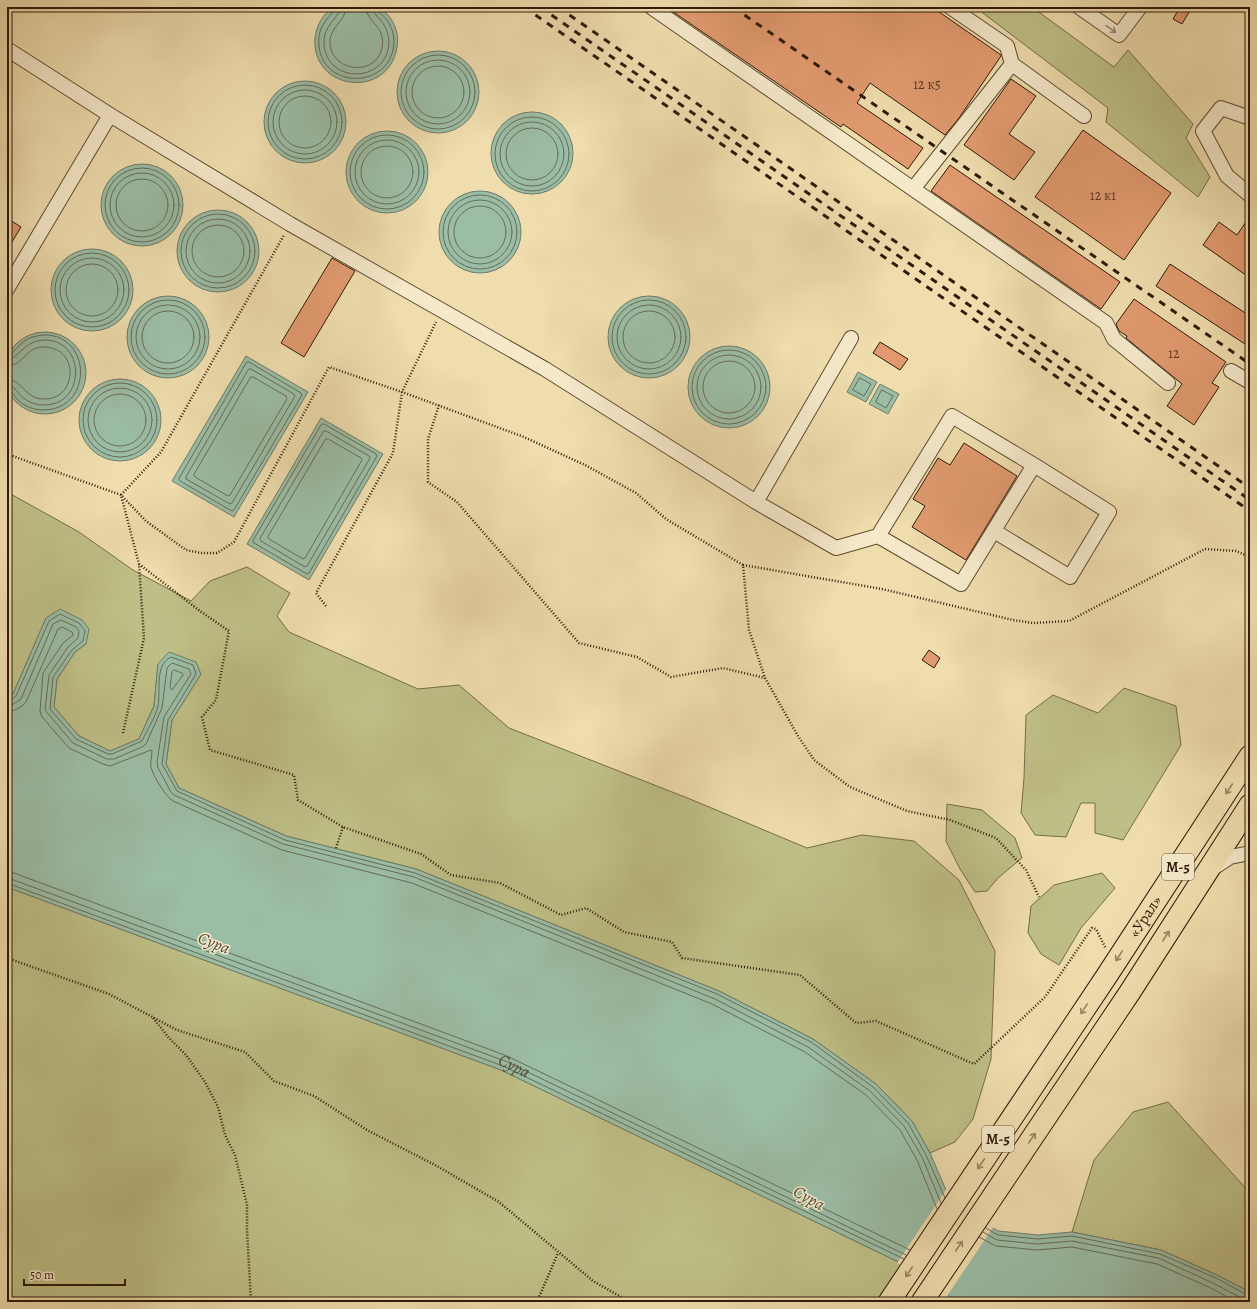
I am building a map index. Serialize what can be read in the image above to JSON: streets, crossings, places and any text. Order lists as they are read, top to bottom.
{
  "streets": {
    "highway": ["М-5", "«Урал»"]
  },
  "water": ["Сура"],
  "house_numbers": ["12 к5", "12 к1", "12"],
  "scale_bar": "50 m"
}
